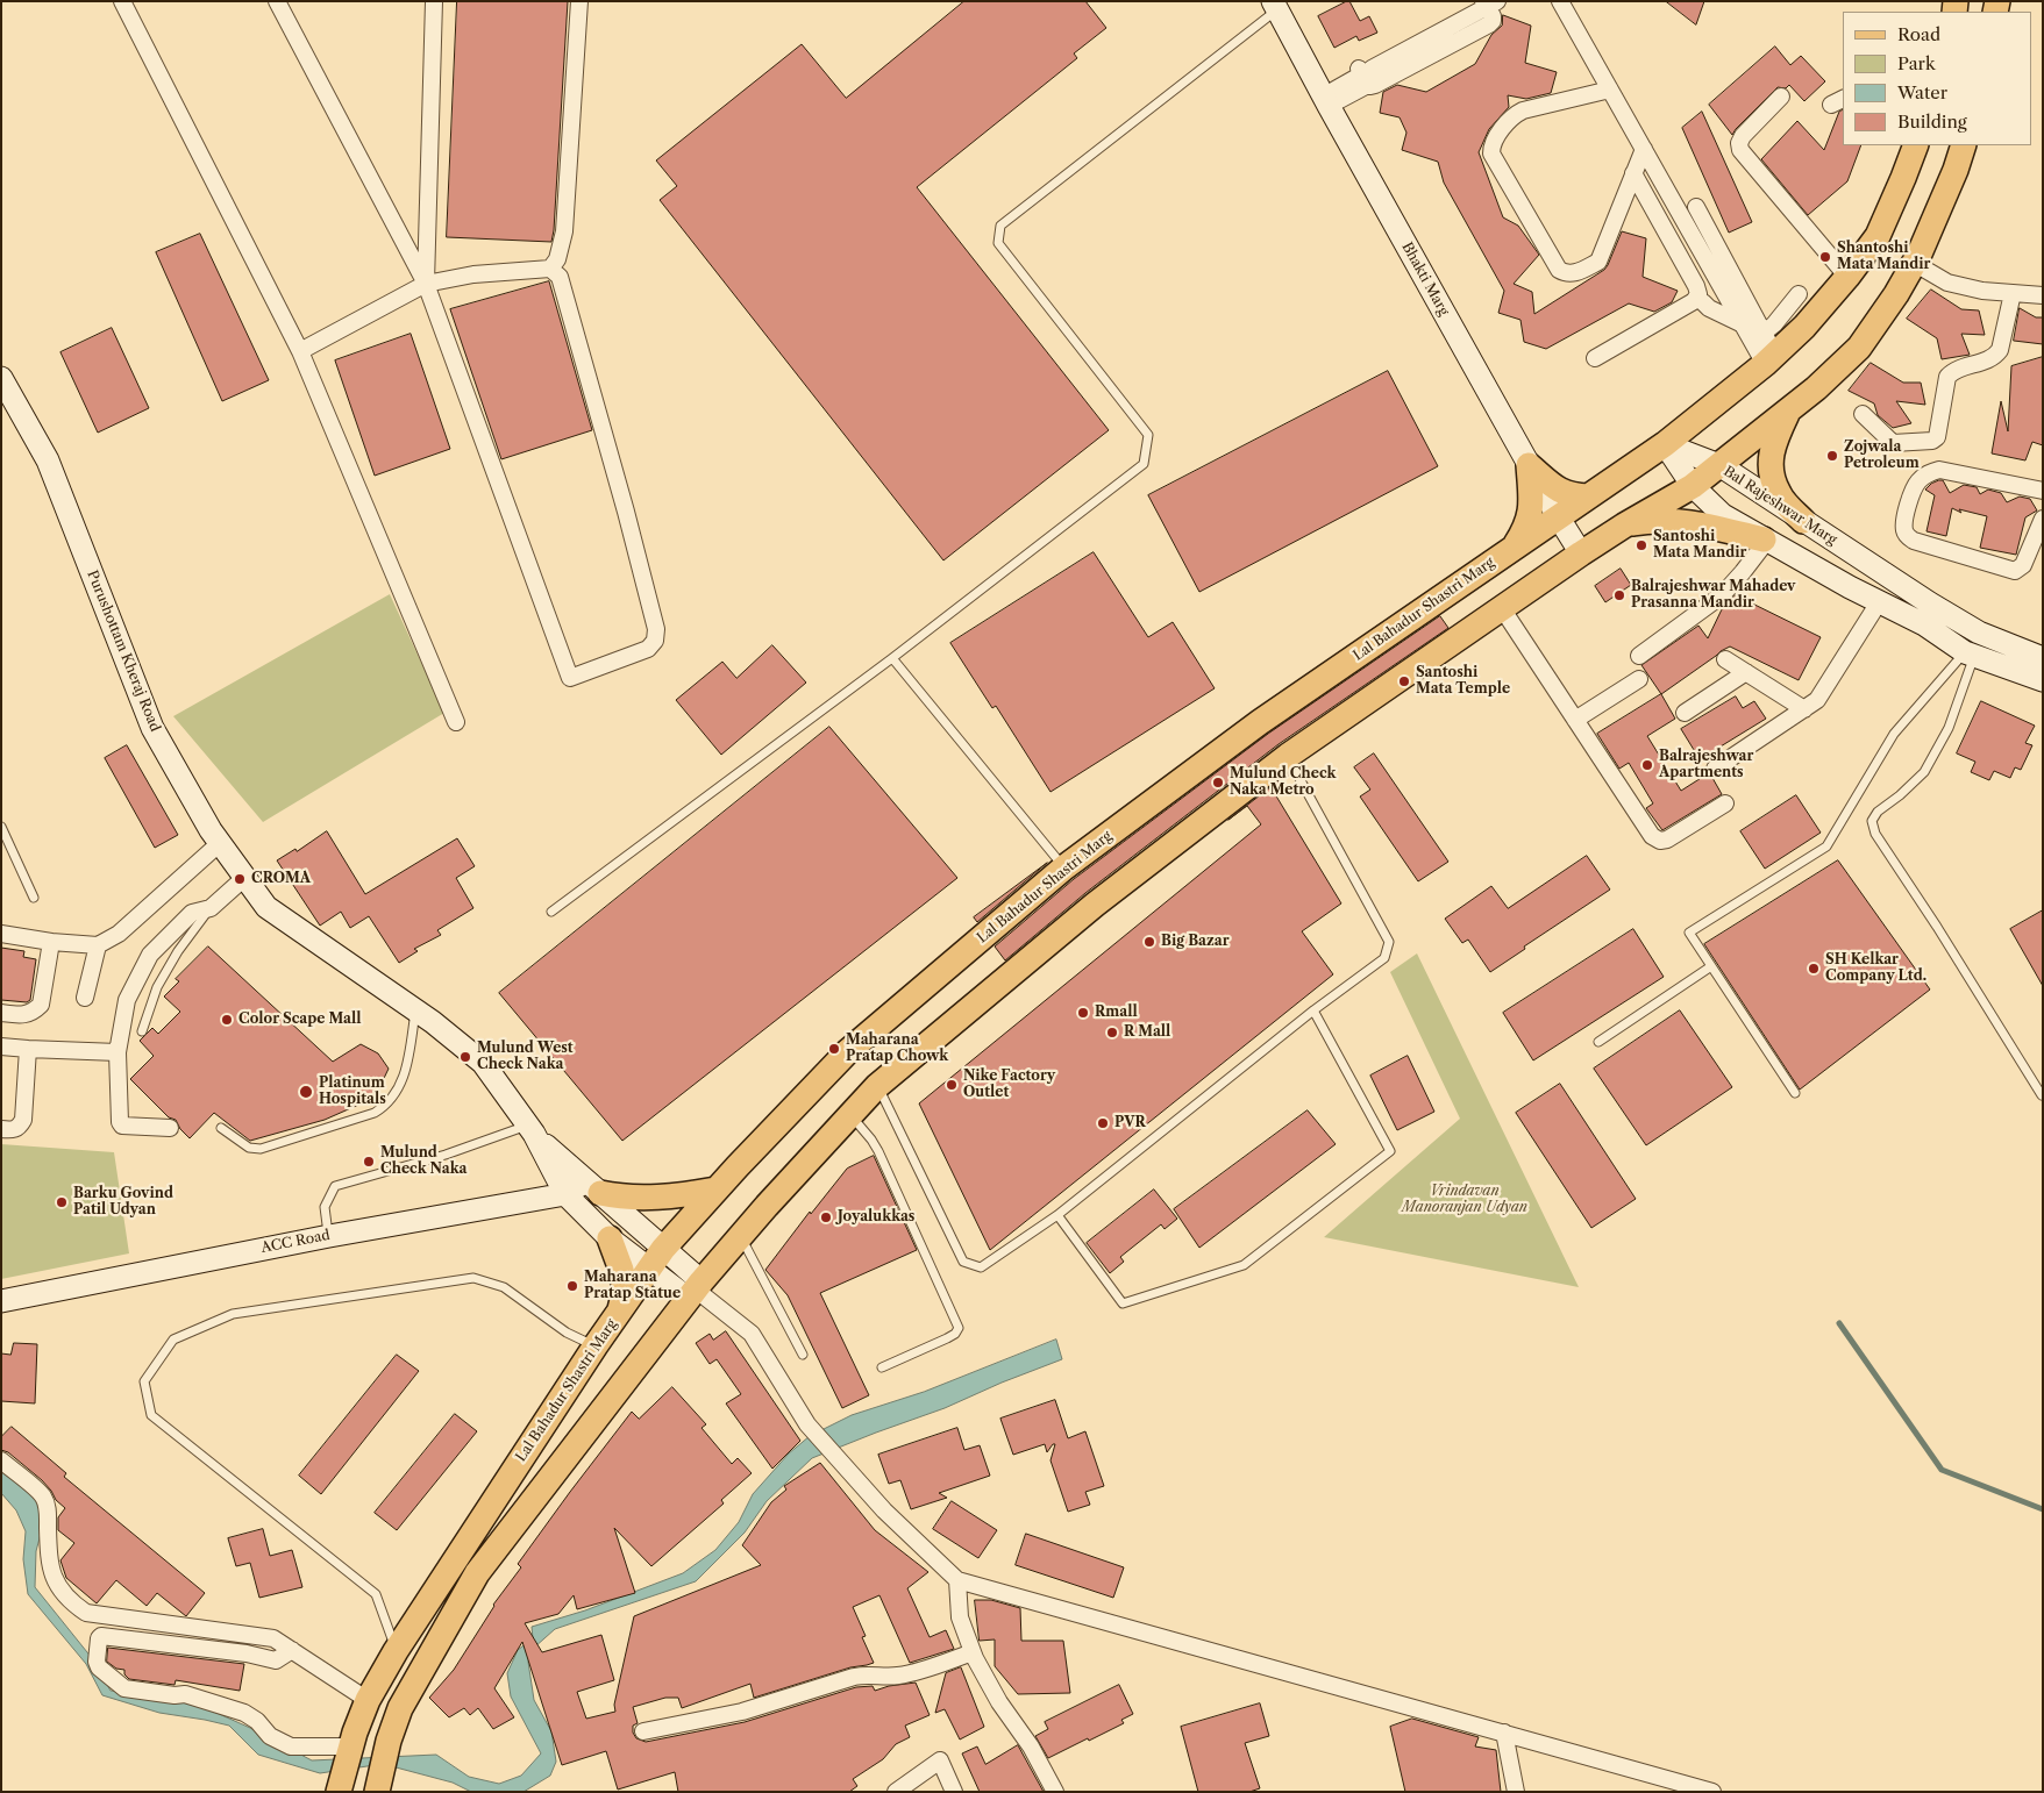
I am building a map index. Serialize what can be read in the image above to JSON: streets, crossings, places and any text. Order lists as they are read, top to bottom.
{
  "streets": {
    "main road": ["Lal Bahadur Shastri Marg"],
    "street": [
      "Bhakti Marg",
      "Bal Rajeshwar Marg",
      "Purushottam Kheraj Road",
      "ACC Road"
    ]
  },
  "crossings": [
    ["Bhakti Marg", "Lal Bahadur Shastri Marg"],
    ["Bal Rajeshwar Marg", "Lal Bahadur Shastri Marg"]
  ],
  "parks": ["Vrindavan Manoranjan Udyan"],
  "places": [
    "Shantoshi Mata Mandir",
    "Zojwala Petroleum",
    "Santoshi Mata Mandir",
    "Balrajeshwar Mahadev Prasanna Mandir",
    "Santoshi Mata Temple",
    "Balrajeshwar Apartments",
    "Mulund Check Naka Metro",
    "CROMA",
    "Big Bazar",
    "SH Kelkar Company Ltd.",
    "Rmall",
    "Color Scape Mall",
    "R Mall",
    "Maharana Pratap Chowk",
    "Mulund West Check Naka",
    "Nike Factory Outlet",
    "Platinum Hospitals",
    "PVR",
    "Mulund Check Naka",
    "Barku Govind Patil Udyan",
    "Joyalukkas",
    "Maharana Pratap Statue"
  ],
  "legend": [
    "Road",
    "Park",
    "Water",
    "Building"
  ]
}
